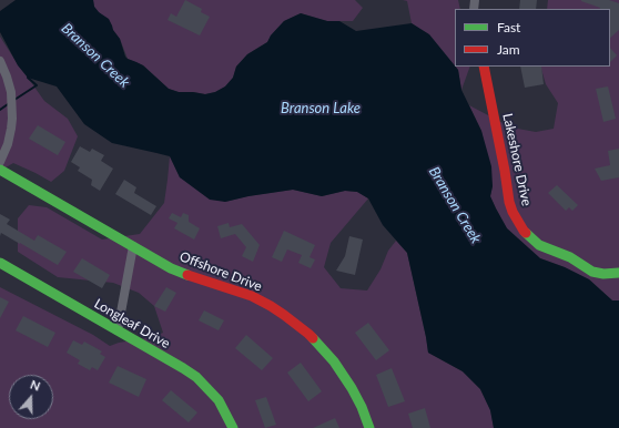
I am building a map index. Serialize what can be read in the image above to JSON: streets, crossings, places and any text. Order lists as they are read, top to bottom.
{
  "streets": {
    "street": ["Lakeshore Drive", "Offshore Drive", "Longleaf Drive"]
  },
  "water": ["Branson Creek", "Branson Lake"],
  "legend": ["Fast", "Jam"],
  "north": "top"
}
